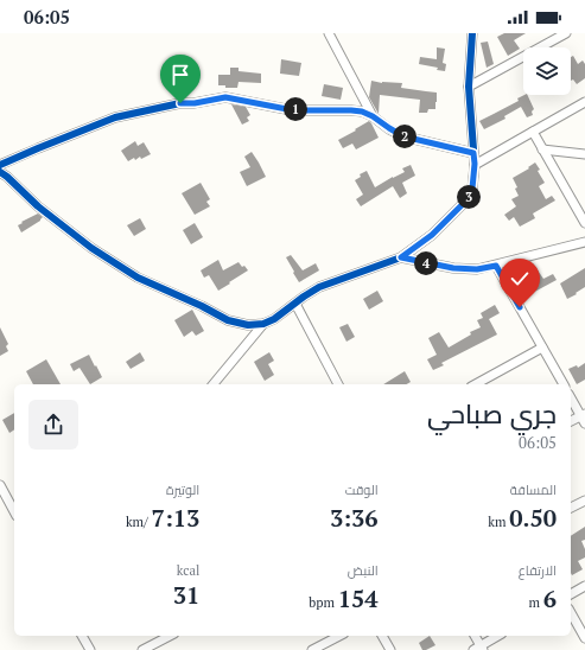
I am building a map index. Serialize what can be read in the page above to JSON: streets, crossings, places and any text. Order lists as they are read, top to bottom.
{
  "page": {
    "status": "06:05",
    "pins": [
      "1",
      "2",
      "3",
      "4"
    ],
    "heading": ["جري صباحي", "06:05"],
    "stats": [
      ["المسافة", "0.50 km"],
      ["الوقت", "3:36"],
      ["الوتيرة", "7:13 /km"],
      ["الارتفاع", "6 m"],
      ["النبض", "154 bpm"],
      ["kcal", "31"]
    ]
  }
}
